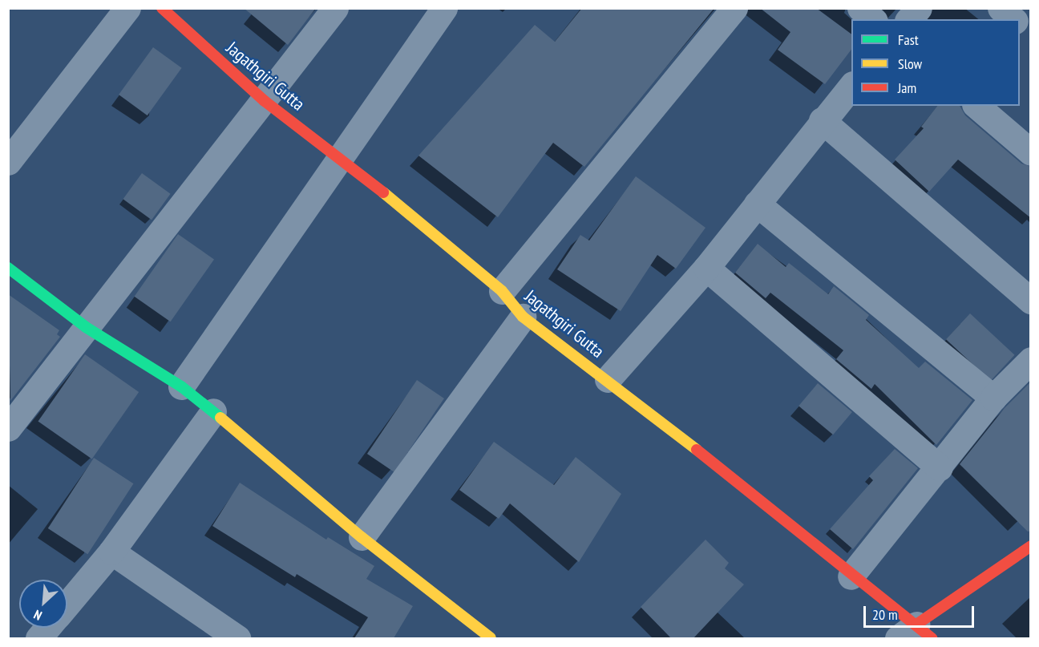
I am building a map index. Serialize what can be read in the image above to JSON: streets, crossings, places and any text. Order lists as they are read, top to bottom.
{
  "streets": {
    "street": ["Jagathgiri Gutta"]
  },
  "legend": ["Fast", "Slow", "Jam"],
  "scale_bar": "20 m",
  "north": "bottom left"
}
